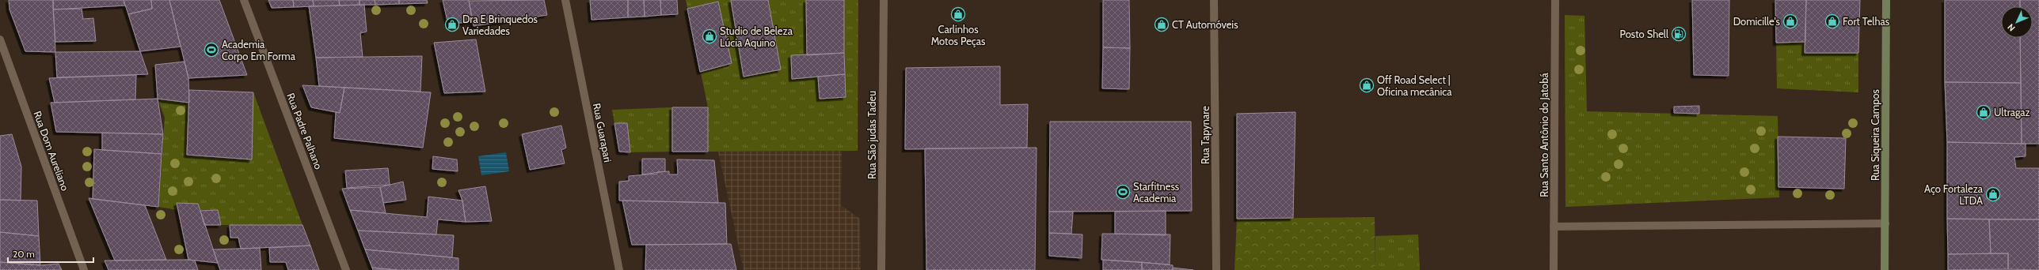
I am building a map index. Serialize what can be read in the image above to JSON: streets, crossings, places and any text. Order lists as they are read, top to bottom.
{
  "streets": {
    "street": [
      "Rua Padre Palhano",
      "Rua Guarapari",
      "Rua São judas Tadeu",
      "Rua Tapynare",
      "Rua Santo Antônio do Jatobá",
      "Rua Siqueira Campos",
      "Rua Dom Aureliano"
    ]
  },
  "places": {
    "shop": [
      "Carlinhos Motos Peças",
      "Domicille's",
      "Fort Telhas",
      "Dra E Brinquedos Variedades",
      "CT Automóveis",
      "Studio de Beleza Lúcia Aquino",
      "Off Road Select | Oficina mecânica",
      "Ultragaz",
      "Aço Fortaleza LTDA"
    ],
    "fuel station": ["Posto Shell"],
    "sports": ["Academia Corpo Em Forma", "Starfitness Academia"]
  },
  "scale_bar": "20 m",
  "north": "bottom left"
}
